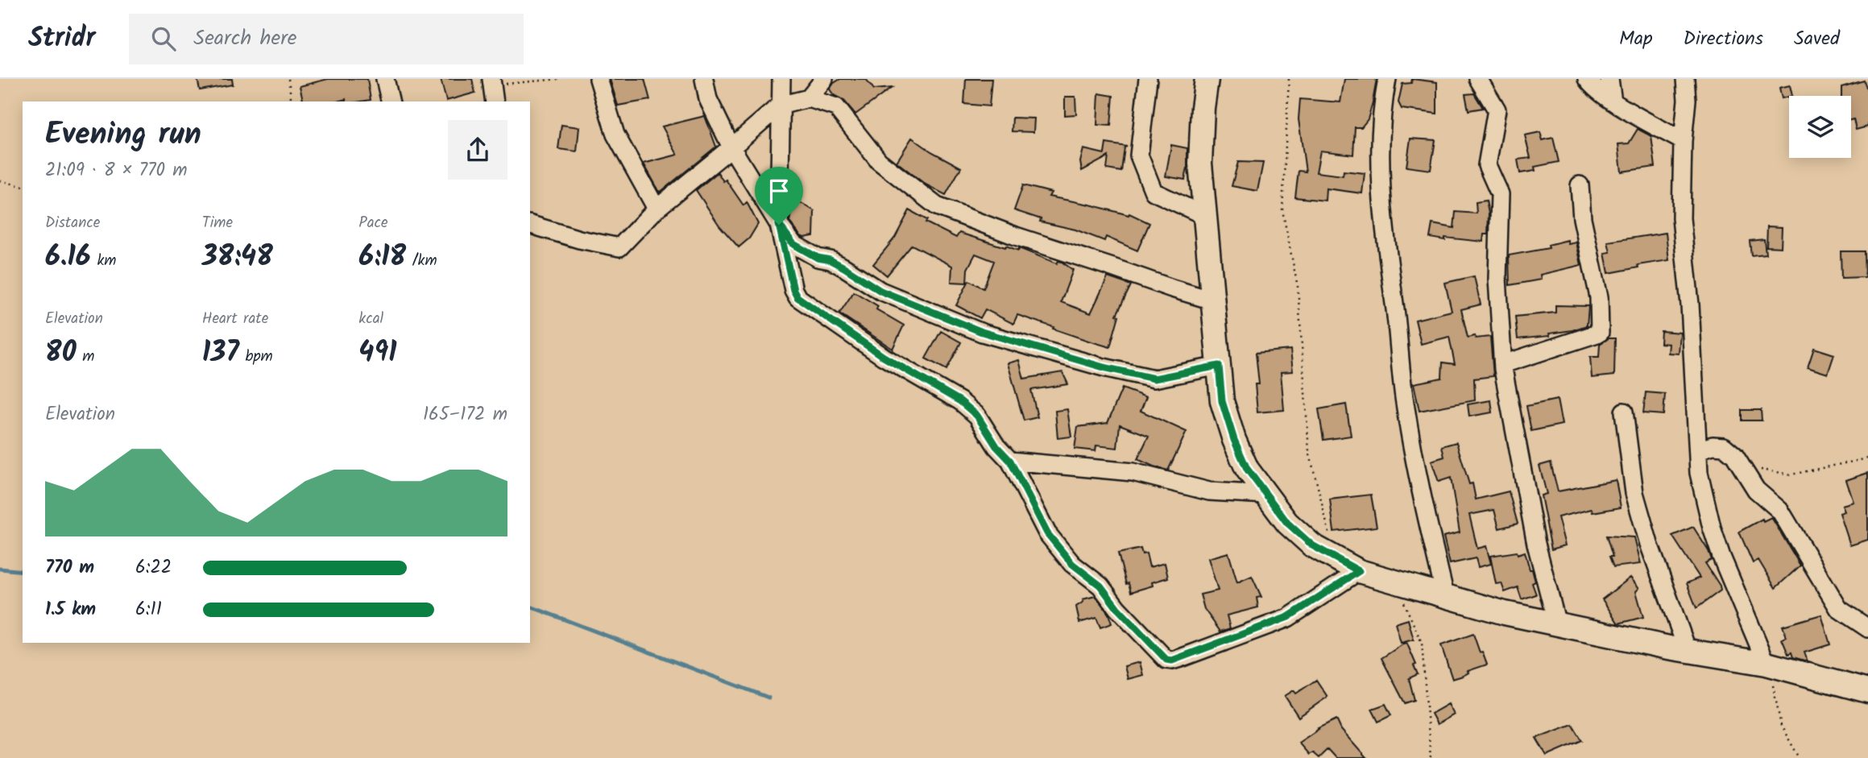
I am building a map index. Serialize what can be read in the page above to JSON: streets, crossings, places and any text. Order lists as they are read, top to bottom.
{
  "page": {
    "header": "Stridr",
    "search": "Search here",
    "nav": ["Map", "Directions", "Saved"],
    "heading": ["Evening run", "21:09 · 8 × 770 m"],
    "stats": [
      ["Distance", "6.16 km"],
      ["Time", "38:48"],
      ["Pace", "6:18 /km"],
      ["Elevation", "80 m"],
      ["Heart rate", "137 bpm"],
      ["kcal", "491"]
    ],
    "chart": ["Elevation", "165–172 m"],
    "list": [
      {
        "name": "770 m",
        "note": "6:22"
      },
      {
        "name": "1.5 km",
        "note": "6:11"
      }
    ]
  }
}
